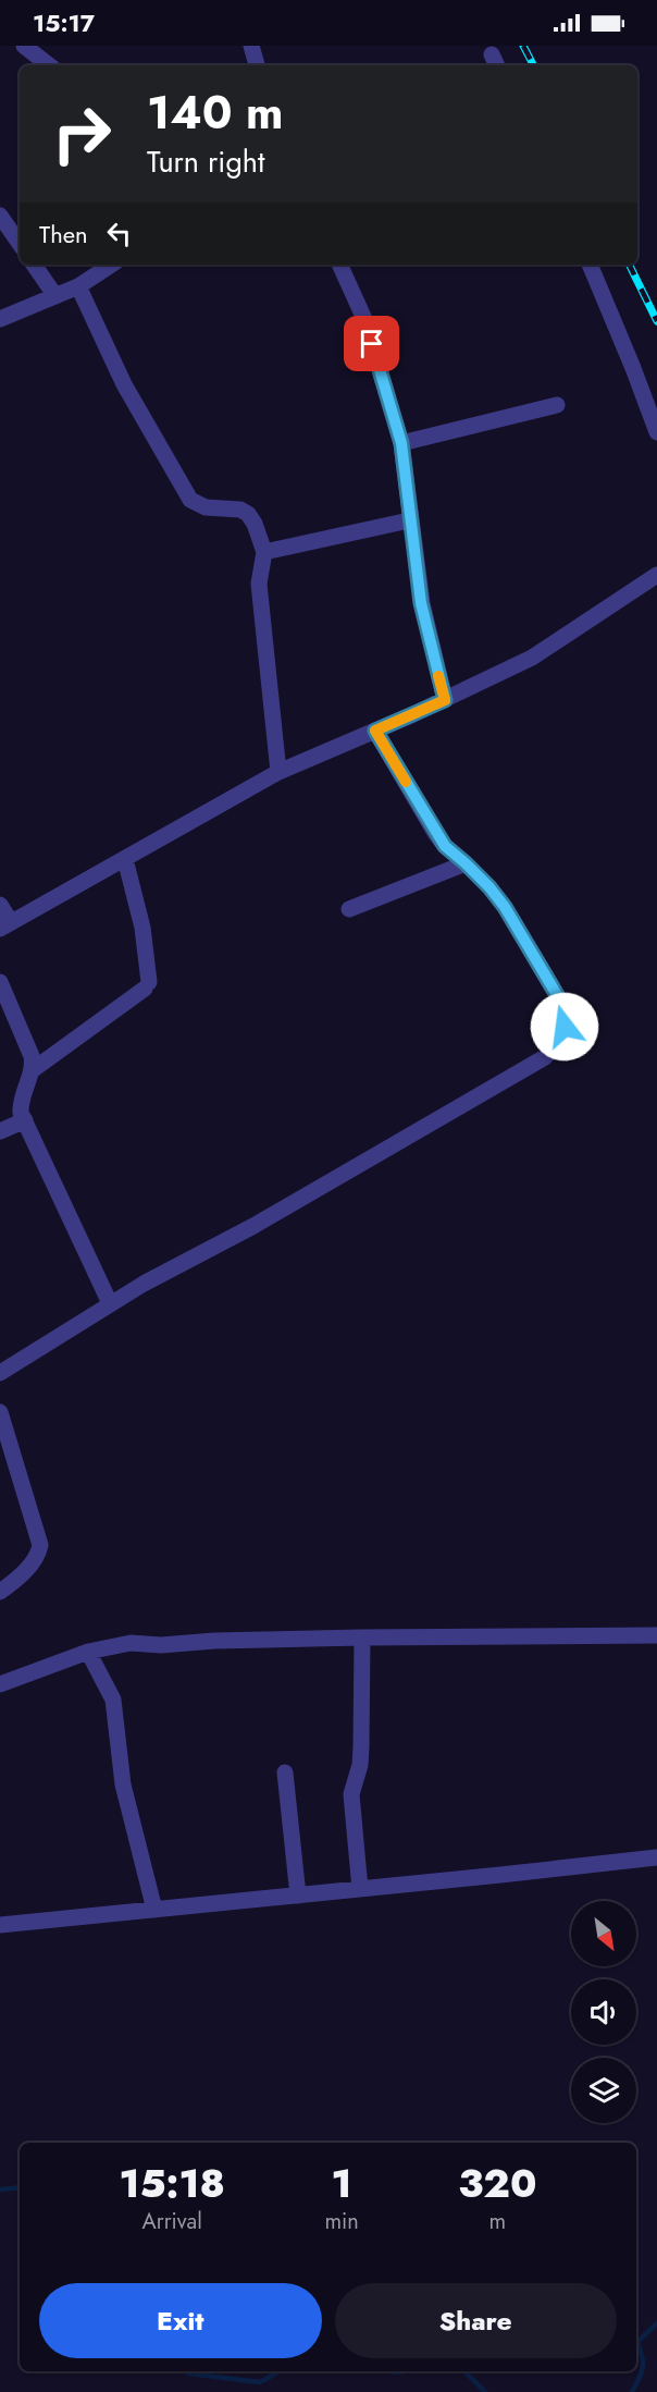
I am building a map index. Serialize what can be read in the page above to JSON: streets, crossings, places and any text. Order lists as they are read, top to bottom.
{
  "north": "bottom right",
  "page": {
    "status": "15:17",
    "turn": ["140 m", "Turn right"],
    "then": "Then",
    "eta": [
      "15:18",
      "Arrival",
      "1",
      "min",
      "320",
      "m"
    ],
    "buttons": ["Exit", "Share"]
  }
}
